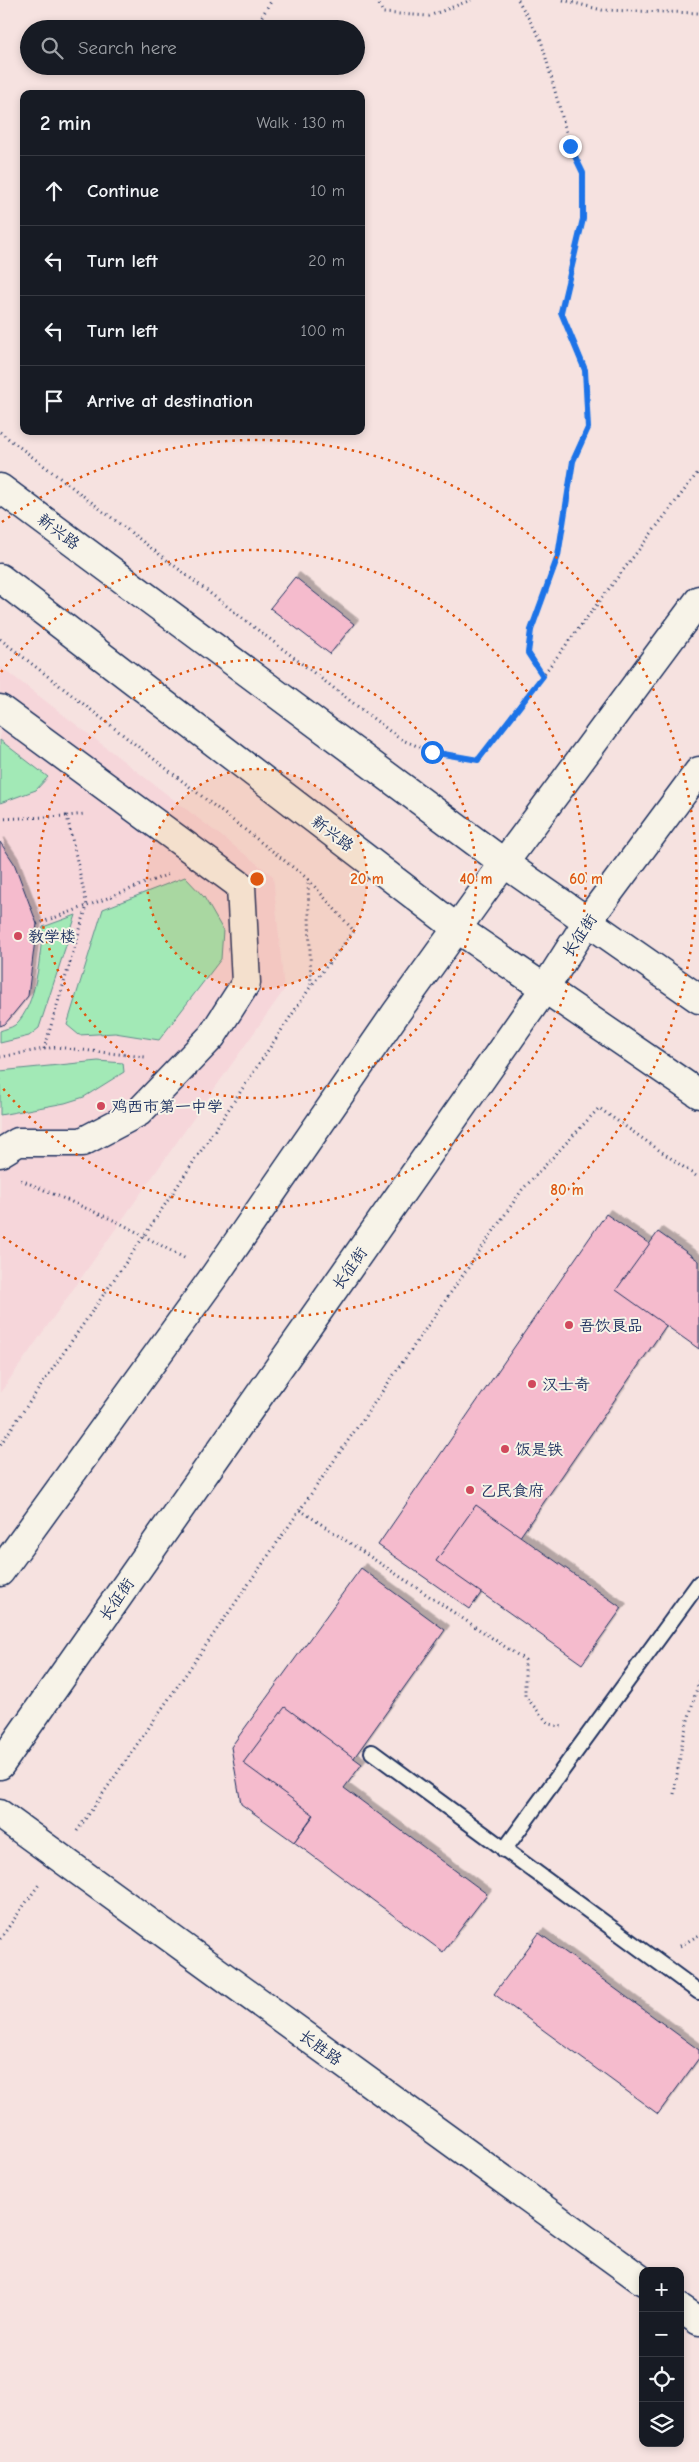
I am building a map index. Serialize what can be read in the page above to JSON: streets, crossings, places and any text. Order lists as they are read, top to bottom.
{
  "streets": {
    "main road": ["新兴路", "长征街", "长胜路"]
  },
  "crossings": [
    ["新兴路", "长征街"]
  ],
  "places": [
    "教学楼",
    "鸡西市第一中学",
    "吾饮良品",
    "汉士奇",
    "饭是铁",
    "乙民食府"
  ],
  "page": {
    "search": "Search here",
    "heading": ["2 min", "Walk · 130 m"],
    "list": [
      ["Continue", "10 m"],
      ["Turn left", "20 m"],
      ["Turn left", "100 m"],
      "Arrive at destination"
    ],
    "map_buttons": ["+", "−"]
  },
  "rings": [
    "20 m",
    "40 m",
    "60 m",
    "80 m"
  ]
}
